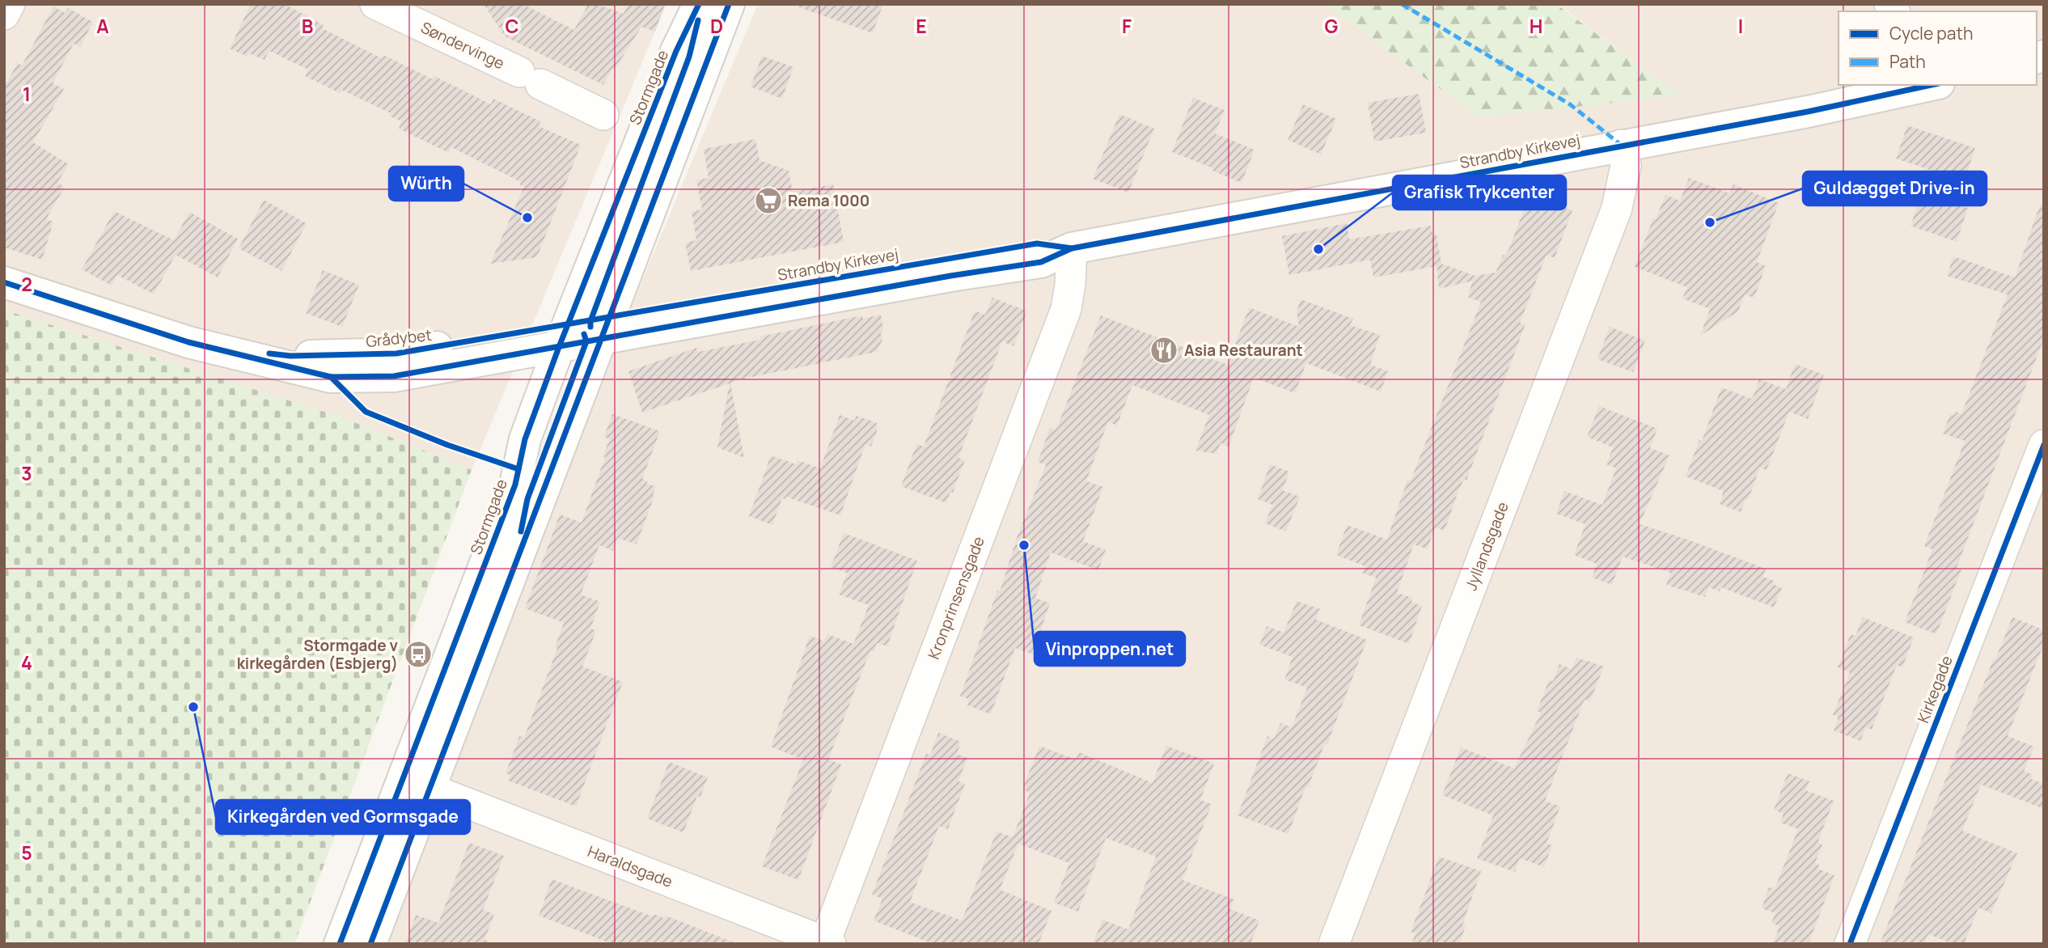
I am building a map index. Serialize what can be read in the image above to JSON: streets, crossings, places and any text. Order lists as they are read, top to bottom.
{
  "streets": {
    "street": [
      "Søndervinge",
      "Stormgade",
      "Strandby Kirkevej",
      "Jyllandsgade",
      "Kronprinsensgade",
      "Kirkegade",
      "Haraldsgade"
    ],
    "cycle path": ["Grådybet"]
  },
  "crossings": [
    ["Søndervinge", "Stormgade"],
    ["Stormgade", "Strandby Kirkevej"],
    ["Stormgade", "Haraldsgade"],
    ["Strandby Kirkevej", "Jyllandsgade"],
    ["Strandby Kirkevej", "Kronprinsensgade"],
    ["Kronprinsensgade", "Haraldsgade"]
  ],
  "places": {
    "supermarket": ["Rema 1000"],
    "other": [
      "Würth",
      "Guldægget Drive-in",
      "Grafisk Trykcenter",
      "Vinproppen.net",
      "Kirkegården ved Gormsgade"
    ],
    "restaurant": ["Asia Restaurant"],
    "bus stop": ["Stormgade v kirkegården (Esbjerg)"]
  },
  "legend": ["Cycle path", "Path"],
  "grid": {
    "columns": [
      "A",
      "B",
      "C",
      "D",
      "E",
      "F",
      "G",
      "H",
      "I"
    ],
    "rows": [
      "1",
      "2",
      "3",
      "4",
      "5"
    ]
  }
}
